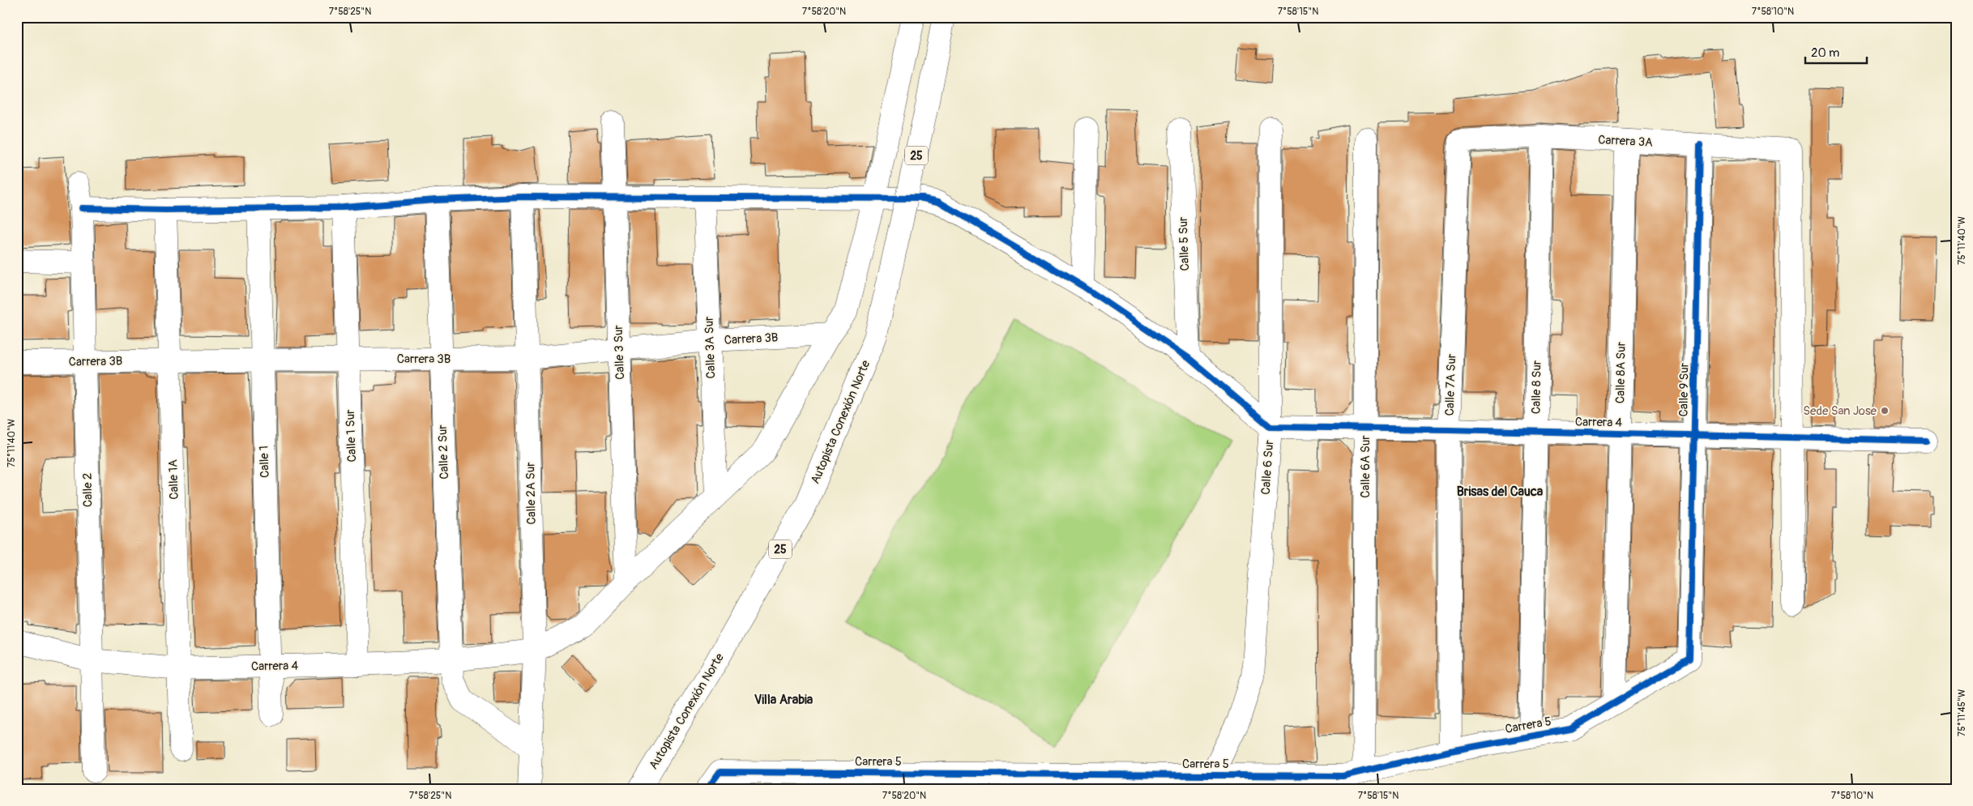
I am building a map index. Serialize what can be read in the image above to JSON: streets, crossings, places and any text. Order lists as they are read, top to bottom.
{
  "streets": {
    "main road": [
      "Carrera 3A",
      "25",
      "Calle 5 Sur",
      "Carrera 3B",
      "Calle 3A Sur",
      "Calle 3 Sur",
      "Calle 8A Sur",
      "Calle 7A Sur",
      "Calle 8 Sur",
      "Calle 9 Sur",
      "Autopista Conexión Norte",
      "Carrera 4",
      "Calle 1 Sur",
      "Calle 2 Sur",
      "Calle 1",
      "Calle 6A Sur",
      "Calle 6 Sur",
      "Calle 1A",
      "Calle 2",
      "Calle 2A Sur",
      "Carrera 5"
    ]
  },
  "crossings": [
    ["Carrera 3A", "Calle 8A Sur"],
    ["Carrera 3A", "Calle 7A Sur"],
    ["Carrera 3A", "Calle 8 Sur"],
    ["Carrera 3A", "Calle 9 Sur"],
    ["Carrera 3A", "Carrera 4"],
    ["Carrera 3B", "Calle 3A Sur"],
    ["Carrera 3B", "Calle 3 Sur"],
    ["Carrera 3B", "Calle 1 Sur"],
    ["Carrera 3B", "Calle 2 Sur"],
    ["Carrera 3B", "Calle 1"],
    ["Carrera 3B", "Calle 1A"],
    ["Carrera 3B", "Calle 2"],
    ["Carrera 3B", "Calle 2A Sur"],
    ["Calle 8A Sur", "Carrera 4"],
    ["Calle 8A Sur", "Carrera 5"],
    ["Calle 7A Sur", "Carrera 4"],
    ["Calle 7A Sur", "Carrera 5"],
    ["Calle 8 Sur", "Carrera 4"],
    ["Calle 8 Sur", "Carrera 5"],
    ["Calle 9 Sur", "Carrera 4"],
    ["Calle 9 Sur", "Carrera 5"],
    ["Carrera 4", "Calle 1 Sur"],
    ["Carrera 4", "Calle 2 Sur"],
    ["Carrera 4", "Calle 1"],
    ["Carrera 4", "Calle 6A Sur"],
    ["Carrera 4", "Calle 6 Sur"],
    ["Carrera 4", "Calle 1A"],
    ["Carrera 4", "Calle 2"],
    ["Carrera 4", "Calle 2A Sur"],
    ["Calle 2 Sur", "Calle 2A Sur"],
    ["Calle 6A Sur", "Carrera 5"],
    ["Calle 6 Sur", "Carrera 5"]
  ],
  "districts": ["Brisas del Cauca", "Villa Arabia"],
  "places": ["Sede San Jose"],
  "scale_bar": "20 m",
  "coordinates": [
    "7°58'25\"N",
    "7°58'20\"N",
    "7°58'15\"N",
    "7°58'10\"N",
    "75°11'40\"W",
    "75°11'45\"W"
  ]
}
